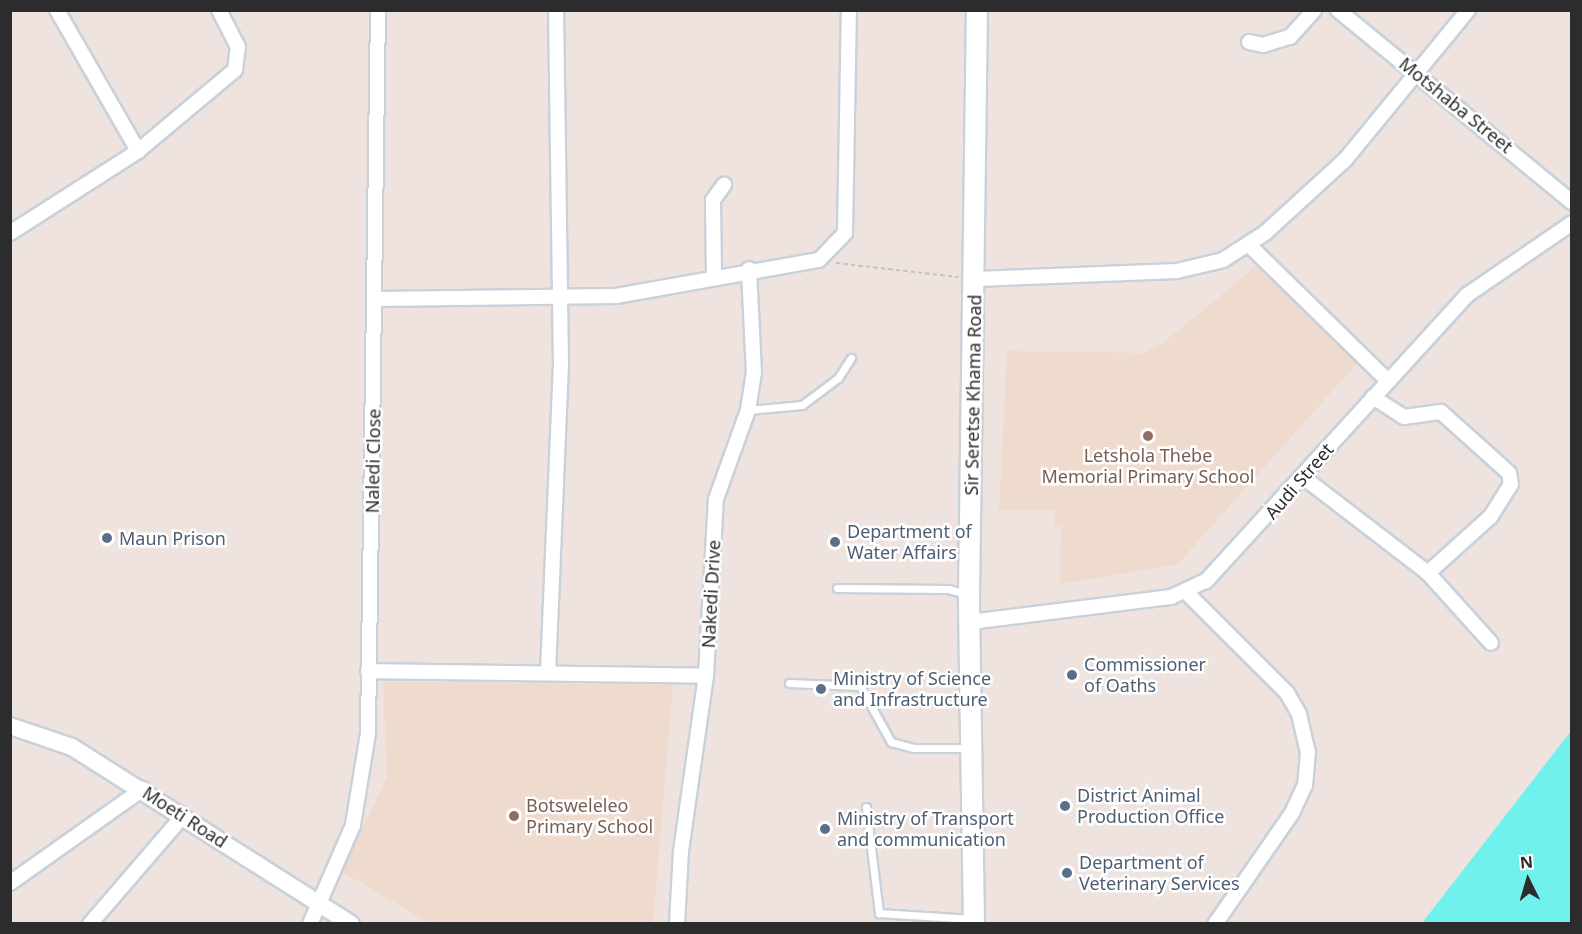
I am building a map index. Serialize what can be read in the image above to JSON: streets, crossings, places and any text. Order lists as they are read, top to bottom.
{
  "streets": {
    "main road": ["Sir Seretse Khama Road"],
    "street": [
      "Motshaba Street",
      "Naledi Close",
      "Audi Street",
      "Nakedi Drive",
      "Moeti Road"
    ]
  },
  "crossings": [
    ["Sir Seretse Khama Road", "Audi Street"],
    ["Naledi Close", "Moeti Road"]
  ],
  "places": [
    "Letshola Thebe Memorial Primary School",
    "Maun Prison",
    "Department of Water Affairs",
    "Commissioner of Oaths",
    "Ministry of Science and Infrastructure",
    "District Animal Production Office",
    "Botsweleleo Primary School",
    "Ministry of Transport and communication",
    "Department of Veterinary Services"
  ],
  "north": "top"
}
